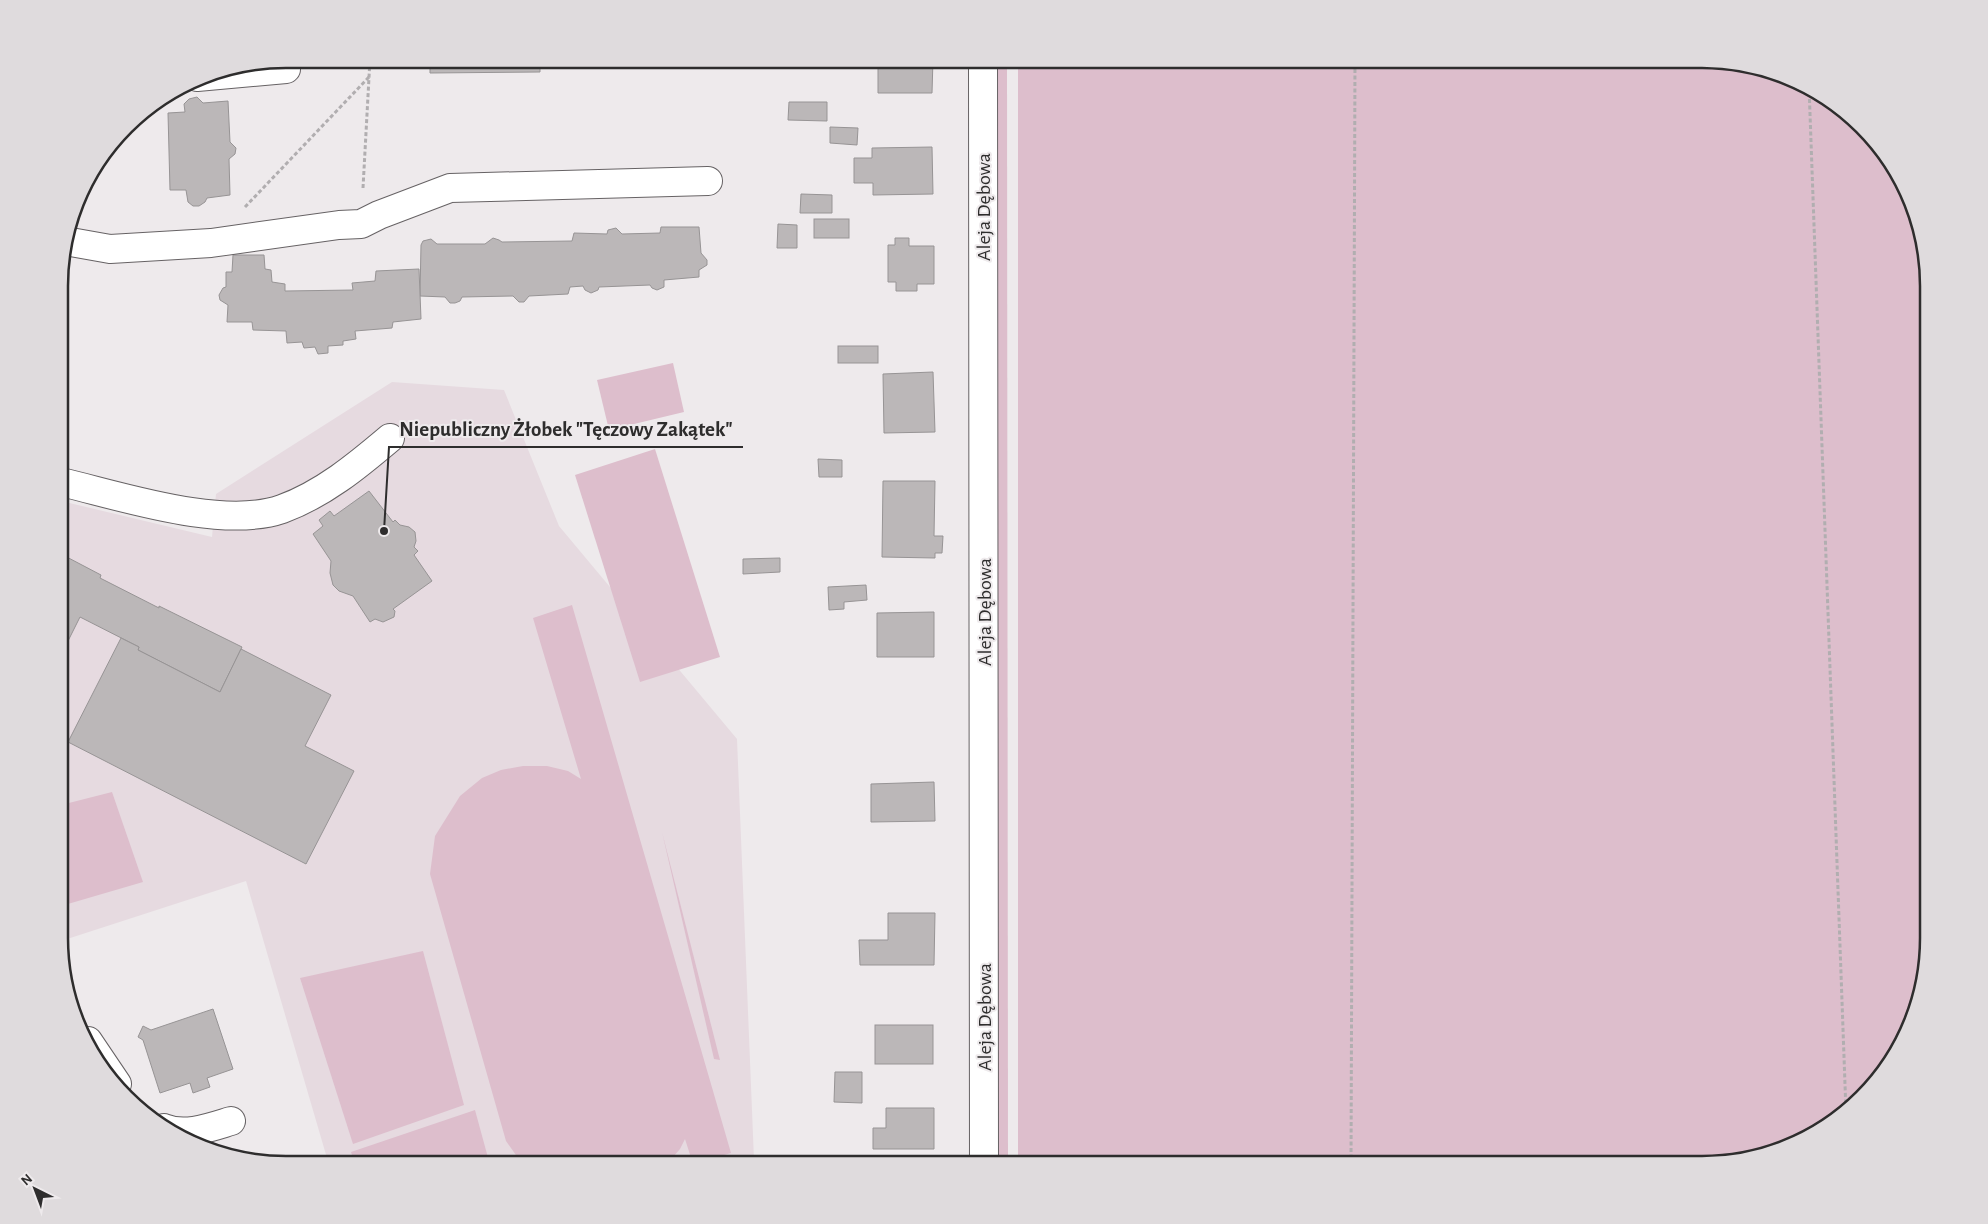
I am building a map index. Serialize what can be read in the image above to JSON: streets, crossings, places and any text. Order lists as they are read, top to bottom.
{
  "streets": {
    "street": ["Aleja Dębowa"]
  },
  "places": ["Niepubliczny Żłobek \"Tęczowy Zakątek\""],
  "north": "top left"
}
